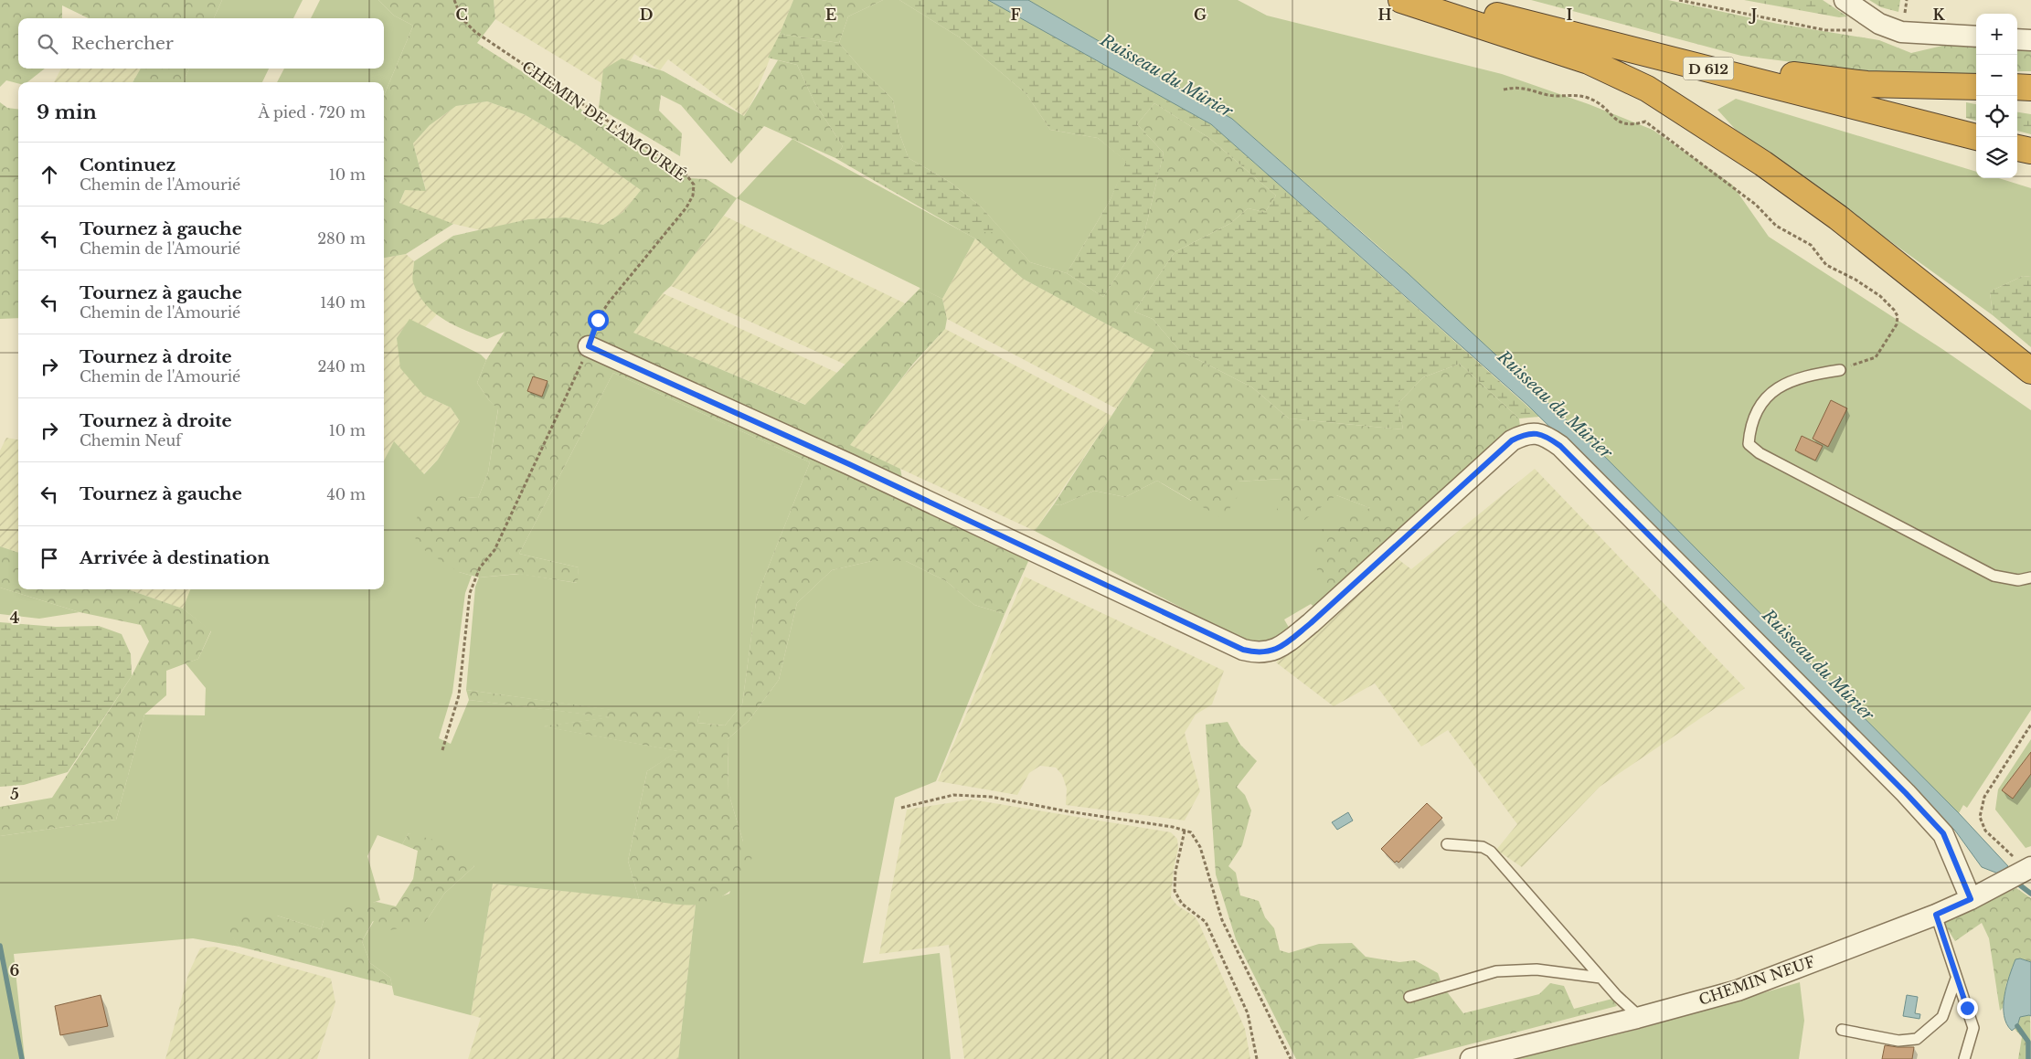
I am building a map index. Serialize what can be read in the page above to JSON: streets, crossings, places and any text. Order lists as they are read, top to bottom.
{
  "streets": {
    "highway": ["D 612"],
    "street": ["CHEMIN NEUF"],
    "path": ["CHEMIN DE L'AMOURIÉ"]
  },
  "water": ["Ruisseau du Mûrier"],
  "page": {
    "map_buttons": ["+", "−"],
    "search": "Rechercher",
    "heading": ["9 min", "À pied · 720 m"],
    "list": [
      ["Continuez", "Chemin de l'Amourié", "10 m"],
      ["Tournez à gauche", "Chemin de l'Amourié", "280 m"],
      ["Tournez à gauche", "Chemin de l'Amourié", "140 m"],
      ["Tournez à droite", "Chemin de l'Amourié", "240 m"],
      ["Tournez à droite", "Chemin Neuf", "10 m"],
      ["Tournez à gauche", "40 m"],
      "Arrivée à destination"
    ]
  },
  "grid": {
    "columns": [
      "C",
      "D",
      "E",
      "F",
      "G",
      "H",
      "I",
      "J",
      "K"
    ],
    "rows": ["4", "5", "6"]
  }
}
